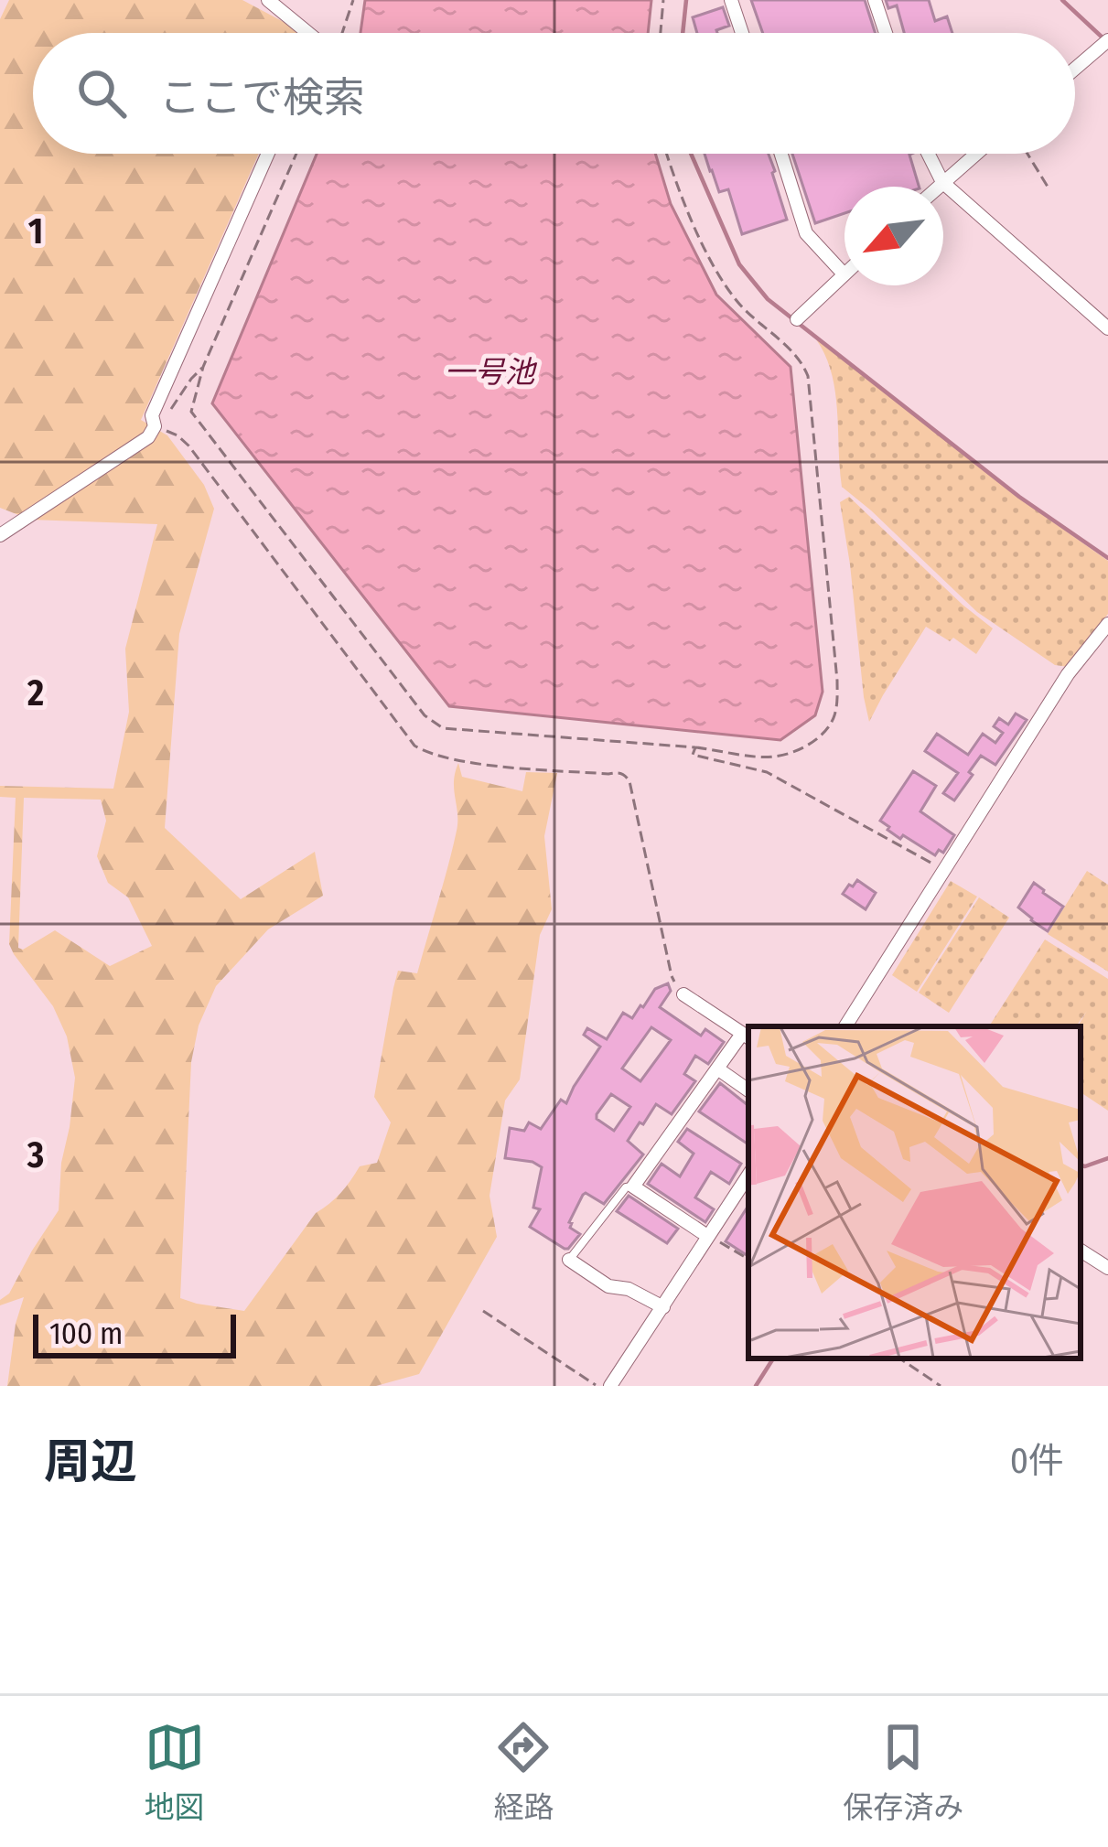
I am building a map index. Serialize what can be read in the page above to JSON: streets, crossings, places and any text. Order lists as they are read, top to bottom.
{
  "water": ["一号池"],
  "scale_bar": "100 m",
  "north": "bottom left",
  "page": {
    "search": "ここで検索",
    "scale": "100 m",
    "heading": ["周辺", "0件"],
    "nav": ["地図", "経路", "保存済み"]
  },
  "grid": {
    "rows": ["1", "2", "3"]
  }
}
